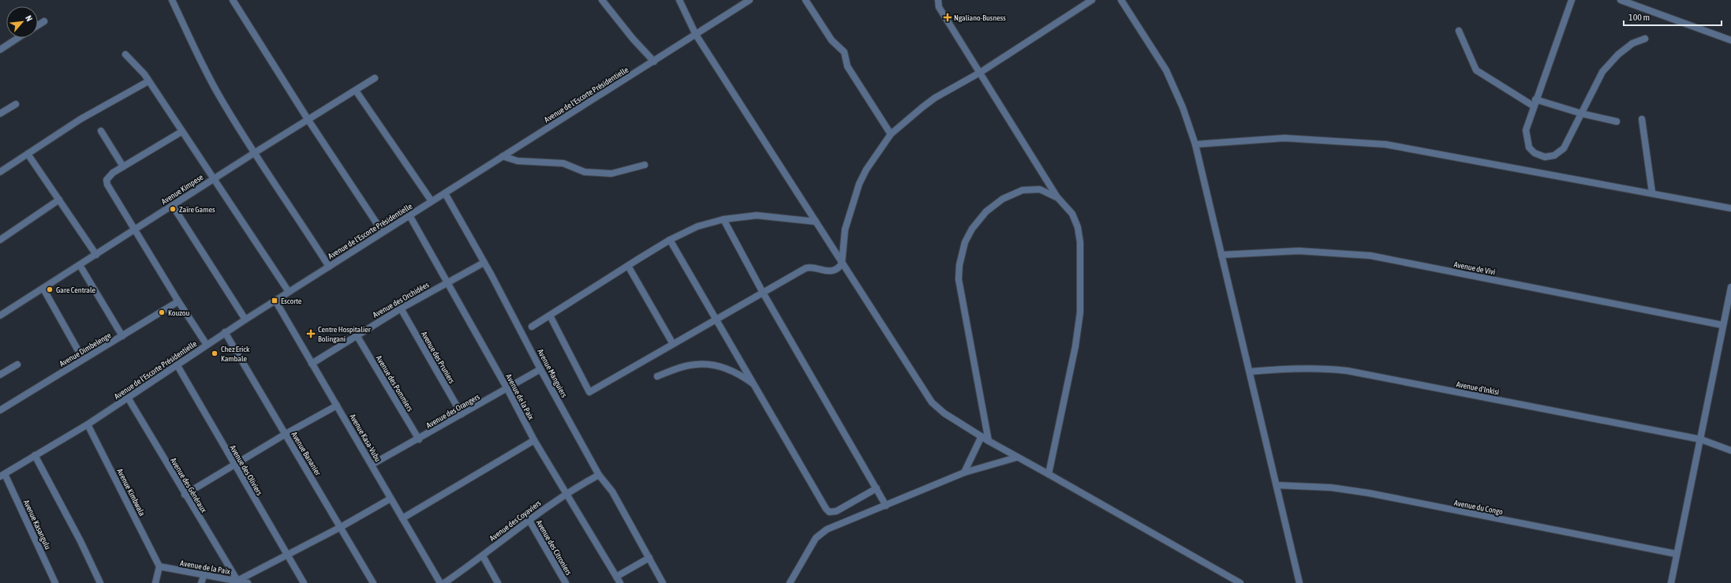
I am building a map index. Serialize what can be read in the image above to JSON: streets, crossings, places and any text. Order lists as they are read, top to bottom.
{
  "streets": {
    "street": [
      "Avenue de l'Escorte Présidentielle",
      "Avenue Kimpese",
      "Avenue de Vivi",
      "Avenue des Orchidées",
      "Avenue Dimbelenge",
      "Avenue des Pruniers",
      "Avenue Manguiers",
      "Avenue des Pommiers",
      "Avenue d'Inkisi",
      "Avenue de la Paix",
      "Avenue des Orangers",
      "Avenue Kasa-Vubu",
      "Avenue Bananier",
      "Avenue des Oliviers",
      "Avenue des Généraux",
      "Avenue Kimbwala",
      "Avenue du Congo",
      "Avenue des Coyaviers",
      "Avenue Kasangulu",
      "Avenue des Citroniers"
    ]
  },
  "crossings": [
    ["Avenue de l'Escorte Présidentielle", "Avenue Manguiers"],
    ["Avenue de l'Escorte Présidentielle", "Avenue de la Paix"],
    ["Avenue de l'Escorte Présidentielle", "Avenue Kasa-Vubu"],
    ["Avenue de l'Escorte Présidentielle", "Avenue Bananier"],
    ["Avenue de l'Escorte Présidentielle", "Avenue des Oliviers"],
    ["Avenue de l'Escorte Présidentielle", "Avenue des Généraux"],
    ["Avenue de l'Escorte Présidentielle", "Avenue Kimbwala"],
    ["Avenue de l'Escorte Présidentielle", "Avenue Kasangulu"],
    ["Avenue des Orchidées", "Avenue des Pruniers"],
    ["Avenue des Orchidées", "Avenue Manguiers"],
    ["Avenue des Orchidées", "Avenue des Pommiers"],
    ["Avenue des Orchidées", "Avenue de la Paix"],
    ["Avenue des Orchidées", "Avenue Kasa-Vubu"],
    ["Avenue des Pruniers", "Avenue des Orangers"],
    ["Avenue Manguiers", "Avenue des Orangers"],
    ["Avenue Manguiers", "Avenue des Coyaviers"],
    ["Avenue des Pommiers", "Avenue des Orangers"],
    ["Avenue de la Paix", "Avenue des Orangers"],
    ["Avenue de la Paix", "Avenue des Généraux"],
    ["Avenue de la Paix", "Avenue Kimbwala"],
    ["Avenue de la Paix", "Avenue des Coyaviers"],
    ["Avenue des Orangers", "Avenue Kasa-Vubu"],
    ["Avenue des Coyaviers", "Avenue des Citroniers"]
  ],
  "places": {
    "health": ["Ngaliano-Busness", "Centre Hospitalier Bolingani"],
    "other": [
      "Zaïre Games",
      "Gare Centrale",
      "Kouzou",
      "Chez Erick Kambale"
    ],
    "transit": ["Escorte"]
  },
  "scale_bar": "100 m",
  "north": "top right"
}
